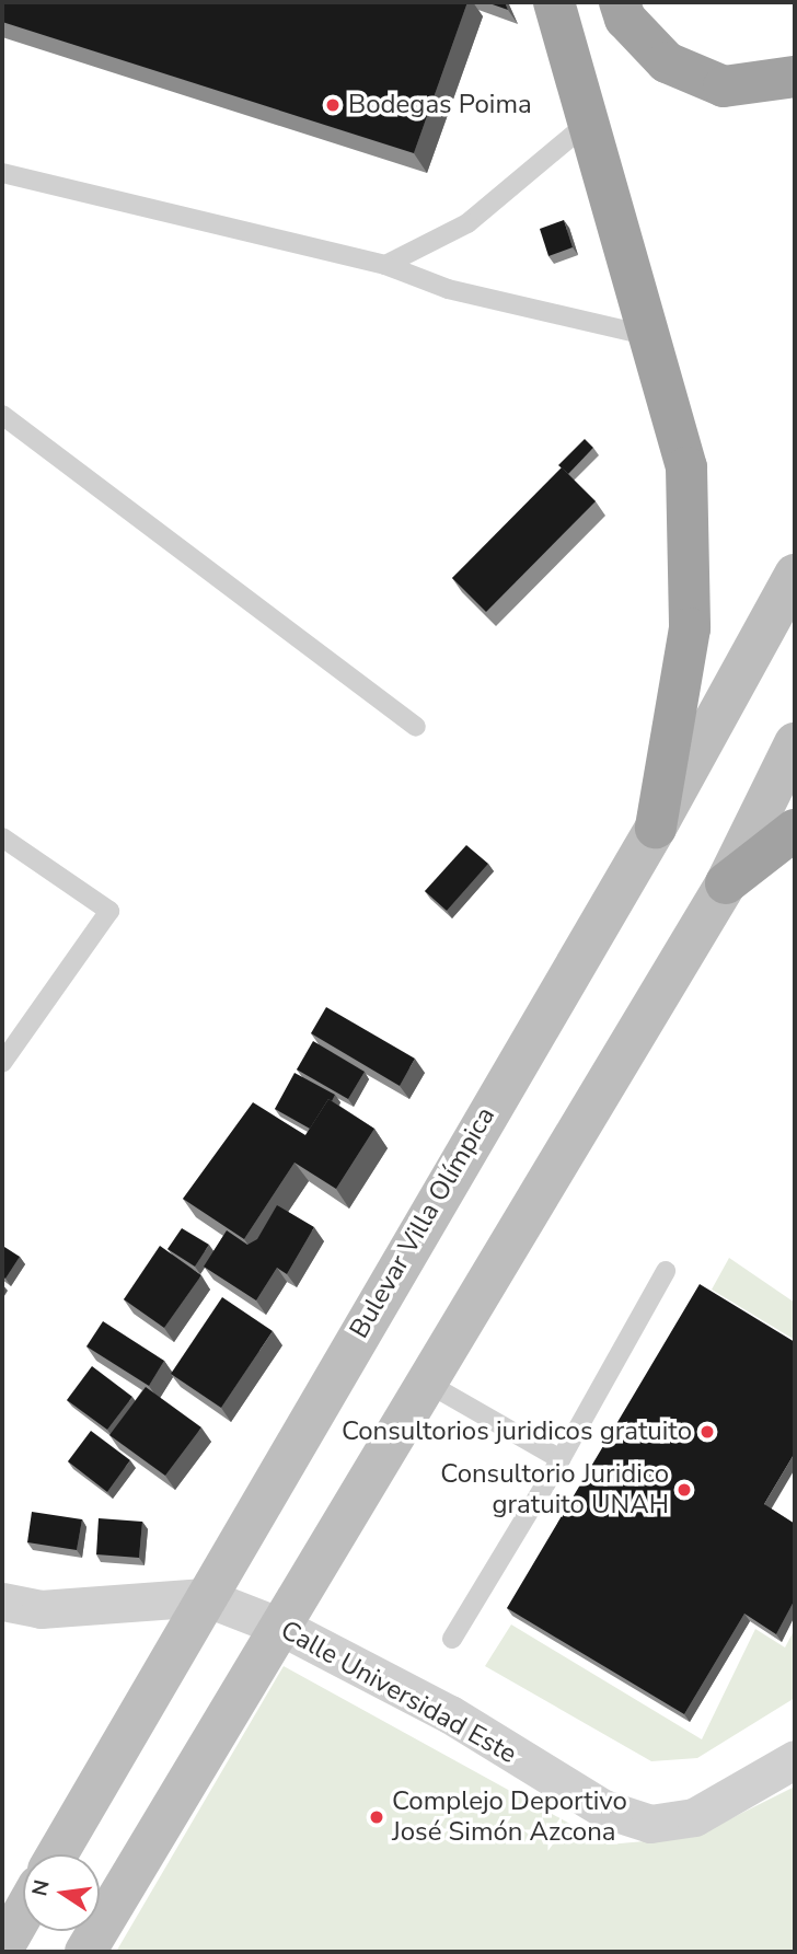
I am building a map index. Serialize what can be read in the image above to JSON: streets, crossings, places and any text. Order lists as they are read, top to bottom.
{
  "streets": {
    "main road": ["Bulevar Villa Olímpica"],
    "street": ["Calle Universidad Este"]
  },
  "crossings": [
    ["Bulevar Villa Olímpica", "Calle Universidad Este"]
  ],
  "places": [
    "Bodegas Poima",
    "Consultorios juridicos gratuito",
    "Consultorio Juridico gratuito UNAH",
    "Complejo Deportivo José Simón Azcona"
  ],
  "north": "left"
}
